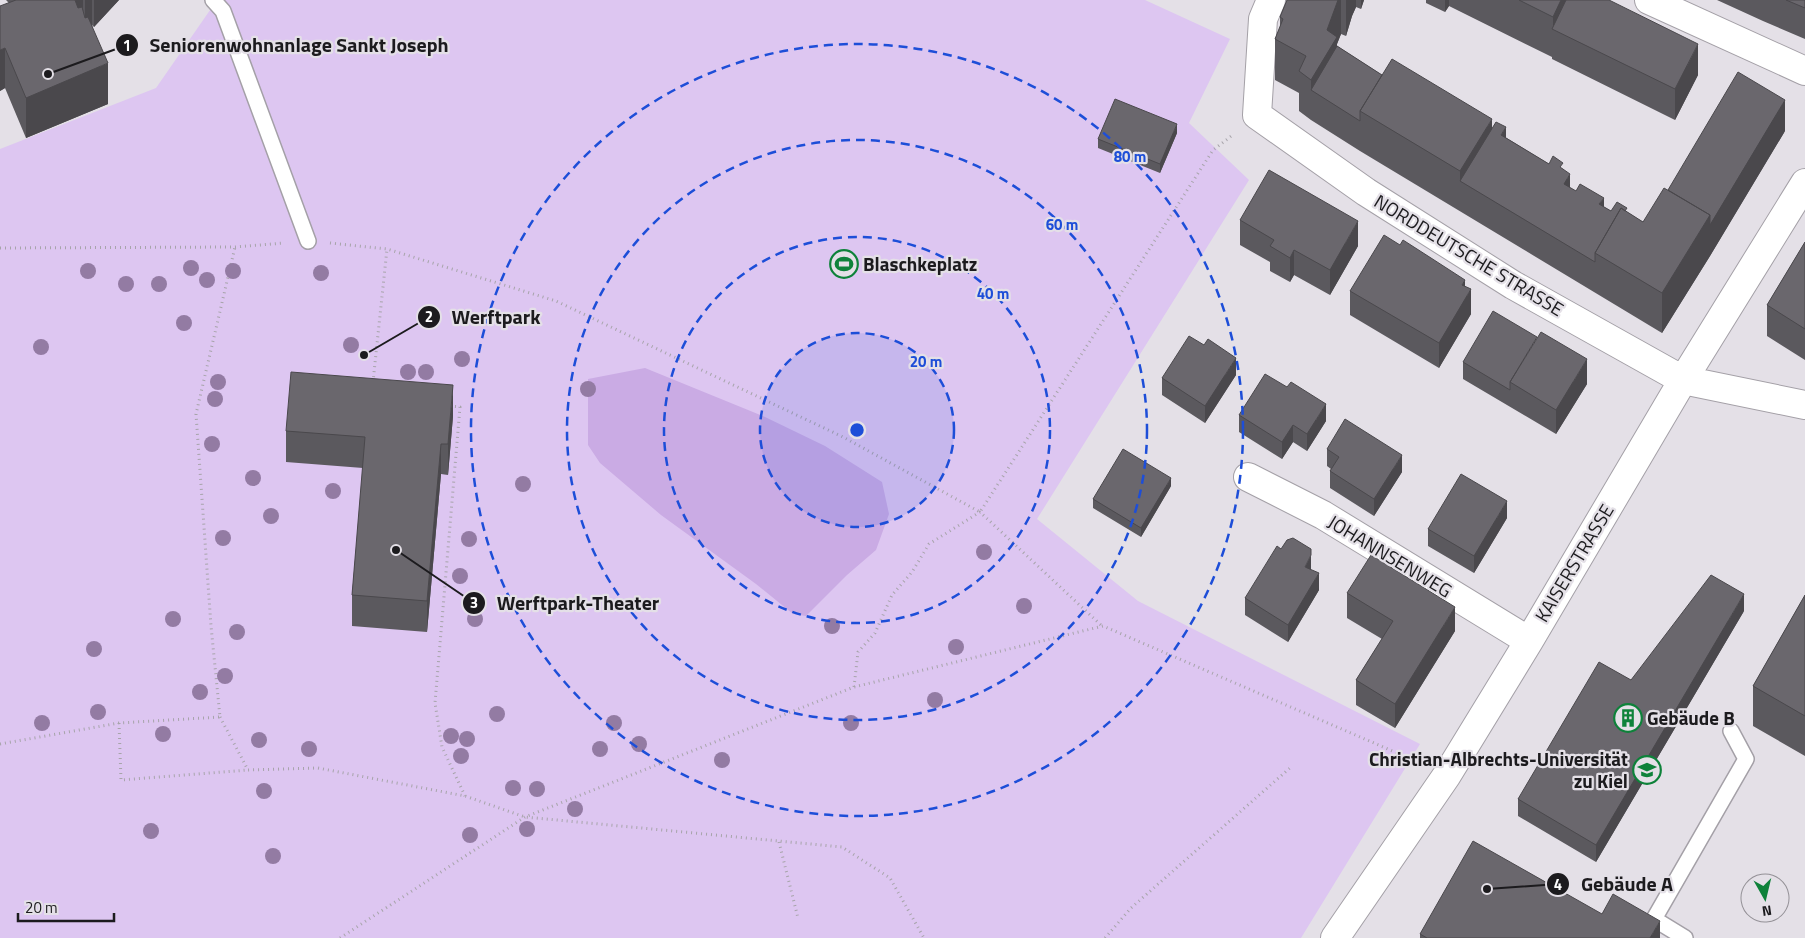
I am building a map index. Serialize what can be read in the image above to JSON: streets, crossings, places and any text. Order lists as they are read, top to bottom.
{
  "streets": {
    "street": ["NORDDEUTSCHE STRASSE", "JOHANNSENWEG", "KAISERSTRASSE"]
  },
  "crossings": [
    ["NORDDEUTSCHE STRASSE", "KAISERSTRASSE"],
    ["JOHANNSENWEG", "KAISERSTRASSE"]
  ],
  "places": {
    "other": [
      "Seniorenwohnanlage Sankt Joseph",
      "Werftpark",
      "Werftpark-Theater",
      "Gebäude A"
    ],
    "sports": ["Blaschkeplatz"],
    "building": ["Gebäude B"],
    "school or university": ["Christian-Albrechts-Universität zu Kiel"]
  },
  "scale_bar": "20 m",
  "north": "bottom",
  "rings": [
    "80 m",
    "60 m",
    "40 m",
    "20 m"
  ]
}
